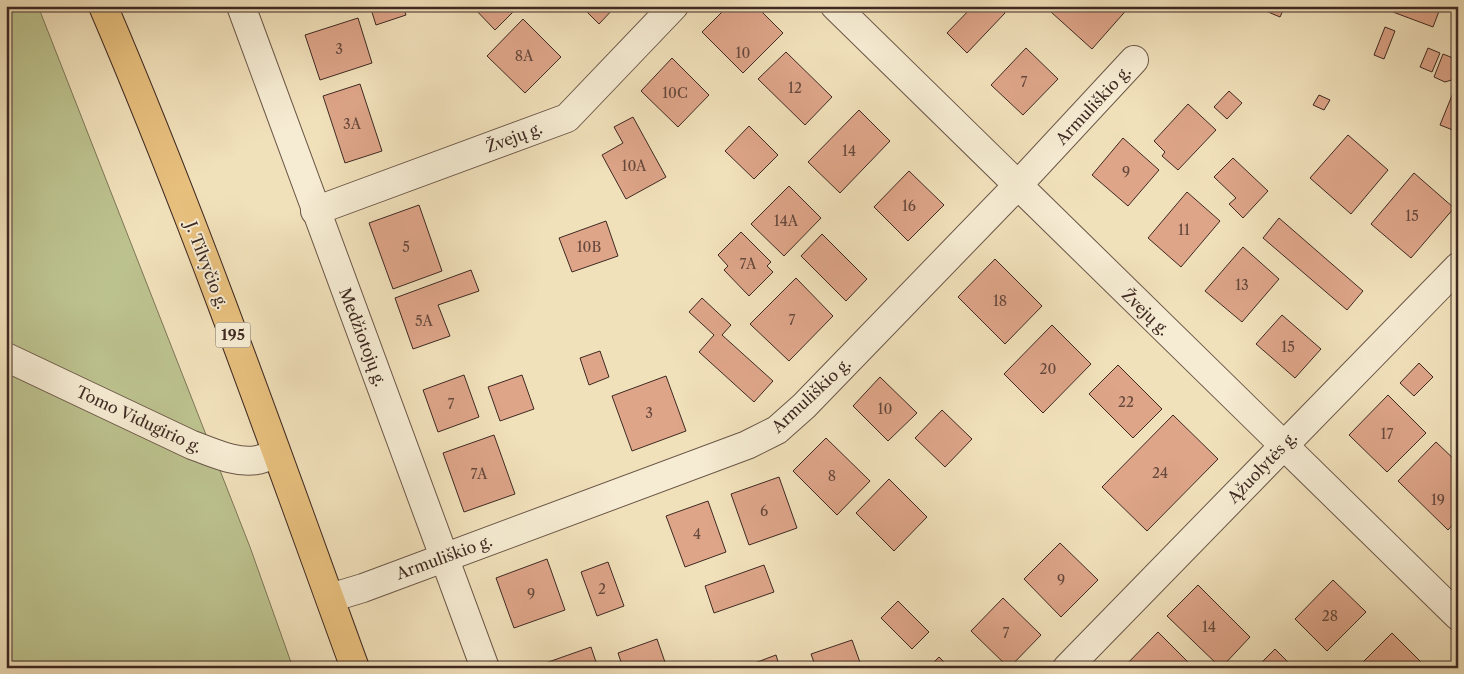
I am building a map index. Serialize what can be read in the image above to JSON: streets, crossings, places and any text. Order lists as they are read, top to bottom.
{
  "streets": {
    "main road": ["J. Tilvyčio g.", "195"],
    "street": [
      "Armuliškio g.",
      "Žvejų g.",
      "Medžiotojų g.",
      "Tomo Vidugirio g.",
      "Ąžuolytės g."
    ]
  },
  "crossings": [
    ["Armuliškio g.", "Žvejų g."],
    ["Armuliškio g.", "J. Tilvyčio g."],
    ["Armuliškio g.", "Medžiotojų g."],
    ["Žvejų g.", "Medžiotojų g."],
    ["Žvejų g.", "Ąžuolytės g."],
    ["J. Tilvyčio g.", "Tomo Vidugirio g."]
  ],
  "house_numbers": [
    "3",
    "10",
    "8A",
    "7",
    "12",
    "10C",
    "3A",
    "14",
    "10A",
    "9",
    "16",
    "15",
    "14A",
    "11",
    "5",
    "10B",
    "7A",
    "13",
    "18",
    "7",
    "5A",
    "15",
    "20",
    "22",
    "7",
    "10",
    "3",
    "17",
    "24",
    "7A",
    "8",
    "19",
    "6",
    "4",
    "9",
    "2",
    "9",
    "28",
    "14",
    "7"
  ]
}
